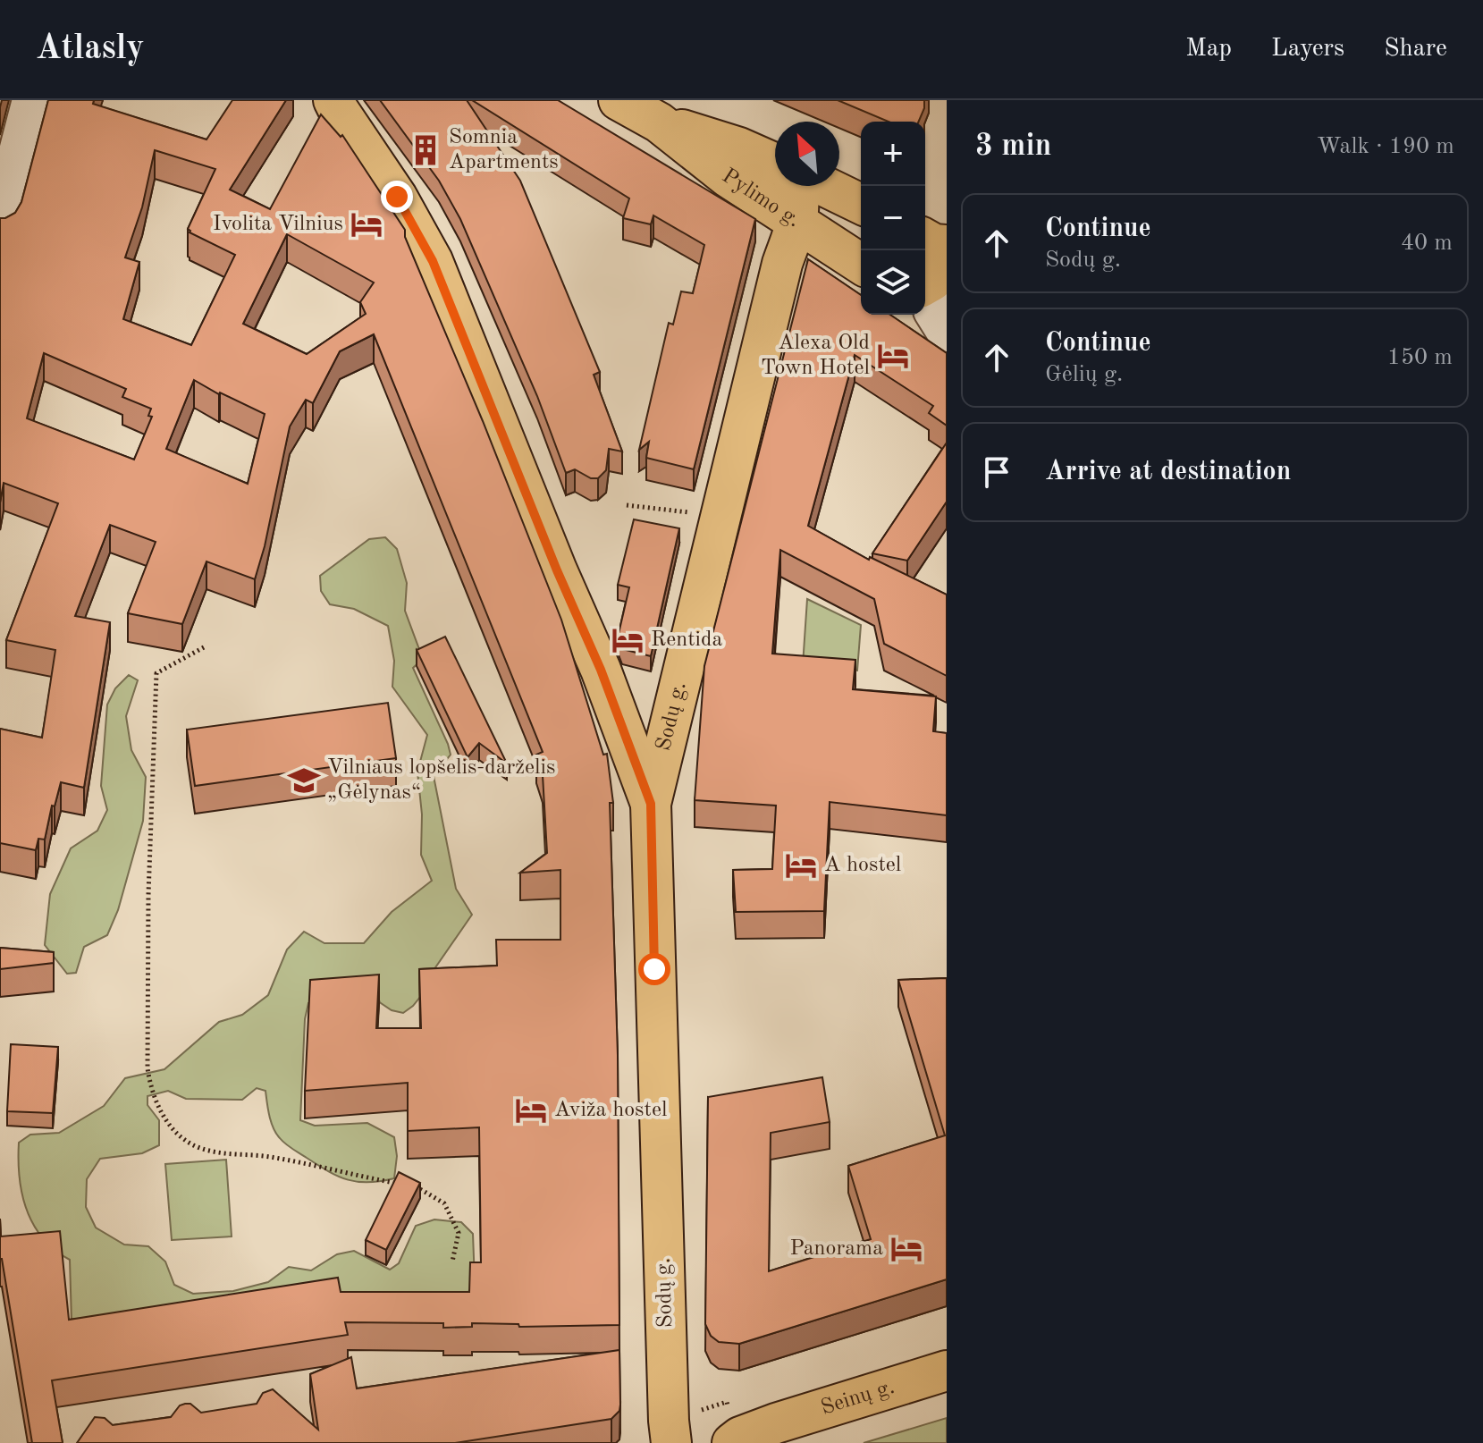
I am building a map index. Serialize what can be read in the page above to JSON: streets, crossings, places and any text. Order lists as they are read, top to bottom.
{
  "streets": {
    "main road": ["Pylimo g.", "Sodų g.", "Seinų g."]
  },
  "crossings": [
    ["Pylimo g.", "Sodų g."]
  ],
  "places": {
    "building": ["Somnia Apartments"],
    "hotel": [
      "Ivolita Vilnius",
      "Alexa Old Town Hotel",
      "Rentida",
      "A hostel",
      "Aviža hostel",
      "Panorama"
    ],
    "school or university": ["Vilniaus lopšelis-darželis „Gėlynas“"]
  },
  "north": "top left",
  "page": {
    "header": "Atlasly",
    "nav": ["Map", "Layers", "Share"],
    "heading": ["3 min", "Walk · 190 m"],
    "map_buttons": ["+", "−"],
    "list": [
      ["Continue", "Sodų g.", "40 m"],
      ["Continue", "Gėlių g.", "150 m"],
      "Arrive at destination"
    ]
  }
}
